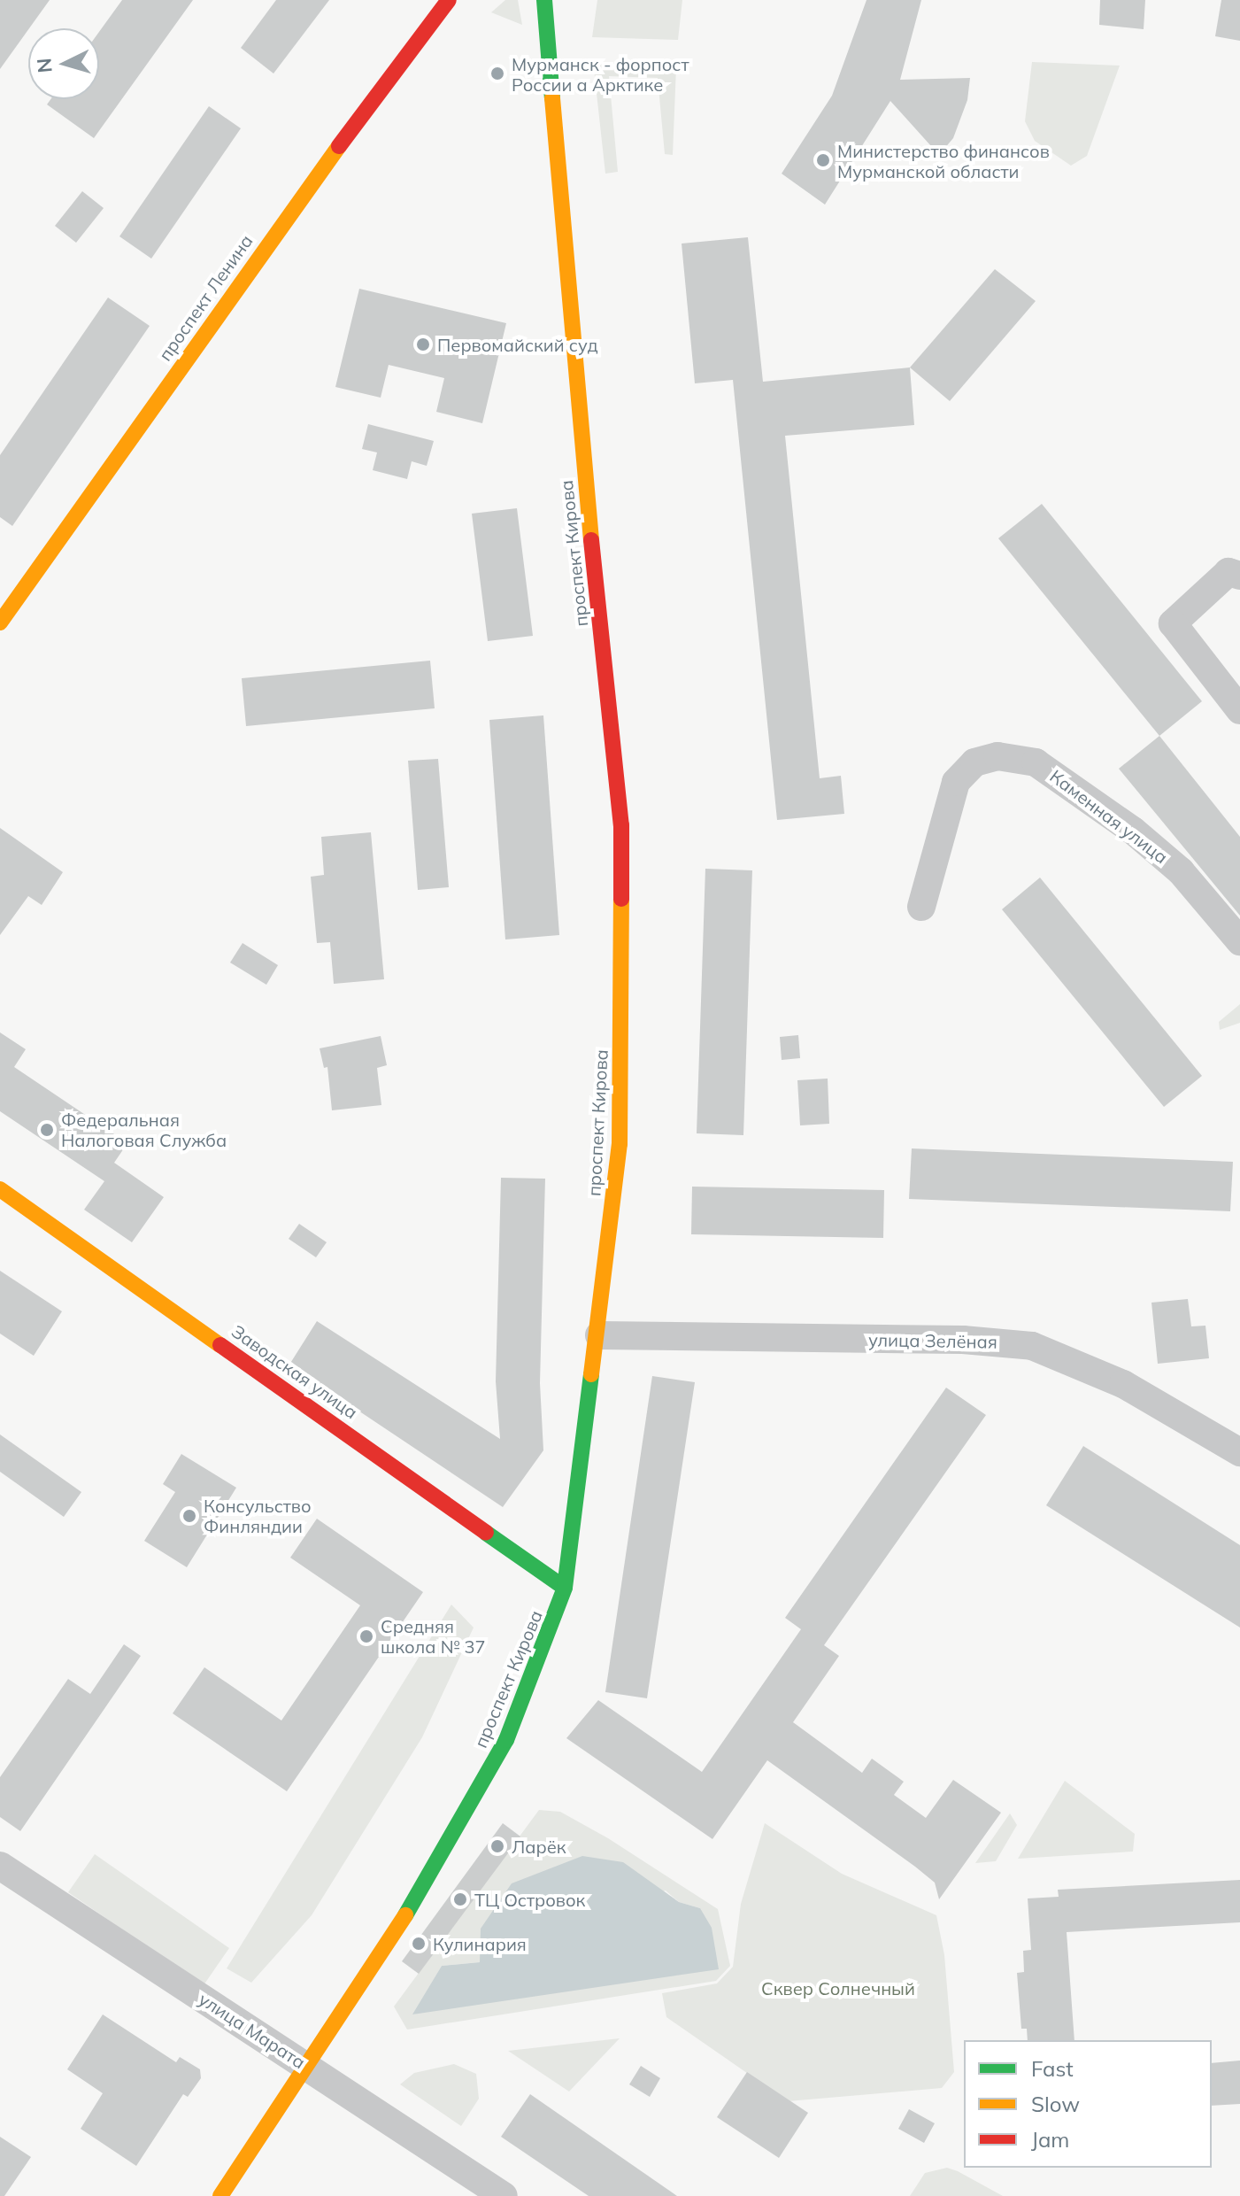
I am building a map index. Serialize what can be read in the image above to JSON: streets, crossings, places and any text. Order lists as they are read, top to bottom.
{
  "streets": {
    "main road": ["проспект Ленина", "проспект Кирова", "Заводская улица"],
    "street": ["Каменная улица", "улица Зелёная", "улица Марата"]
  },
  "crossings": [
    ["проспект Кирова", "улица Зелёная"],
    ["проспект Кирова", "Заводская улица"],
    ["проспект Кирова", "улица Марата"]
  ],
  "parks": ["Сквер Солнечный"],
  "places": [
    "Мурманск - форпост России а Арктике",
    "Министерство финансов Мурманской области",
    "Первомайский суд",
    "Федеральная Налоговая Служба",
    "Консульство Финляндии",
    "Средняя школа № 37",
    "Ларёк",
    "ТЦ Островок",
    "Кулинария"
  ],
  "legend": ["Fast", "Slow", "Jam"],
  "north": "left"
}
